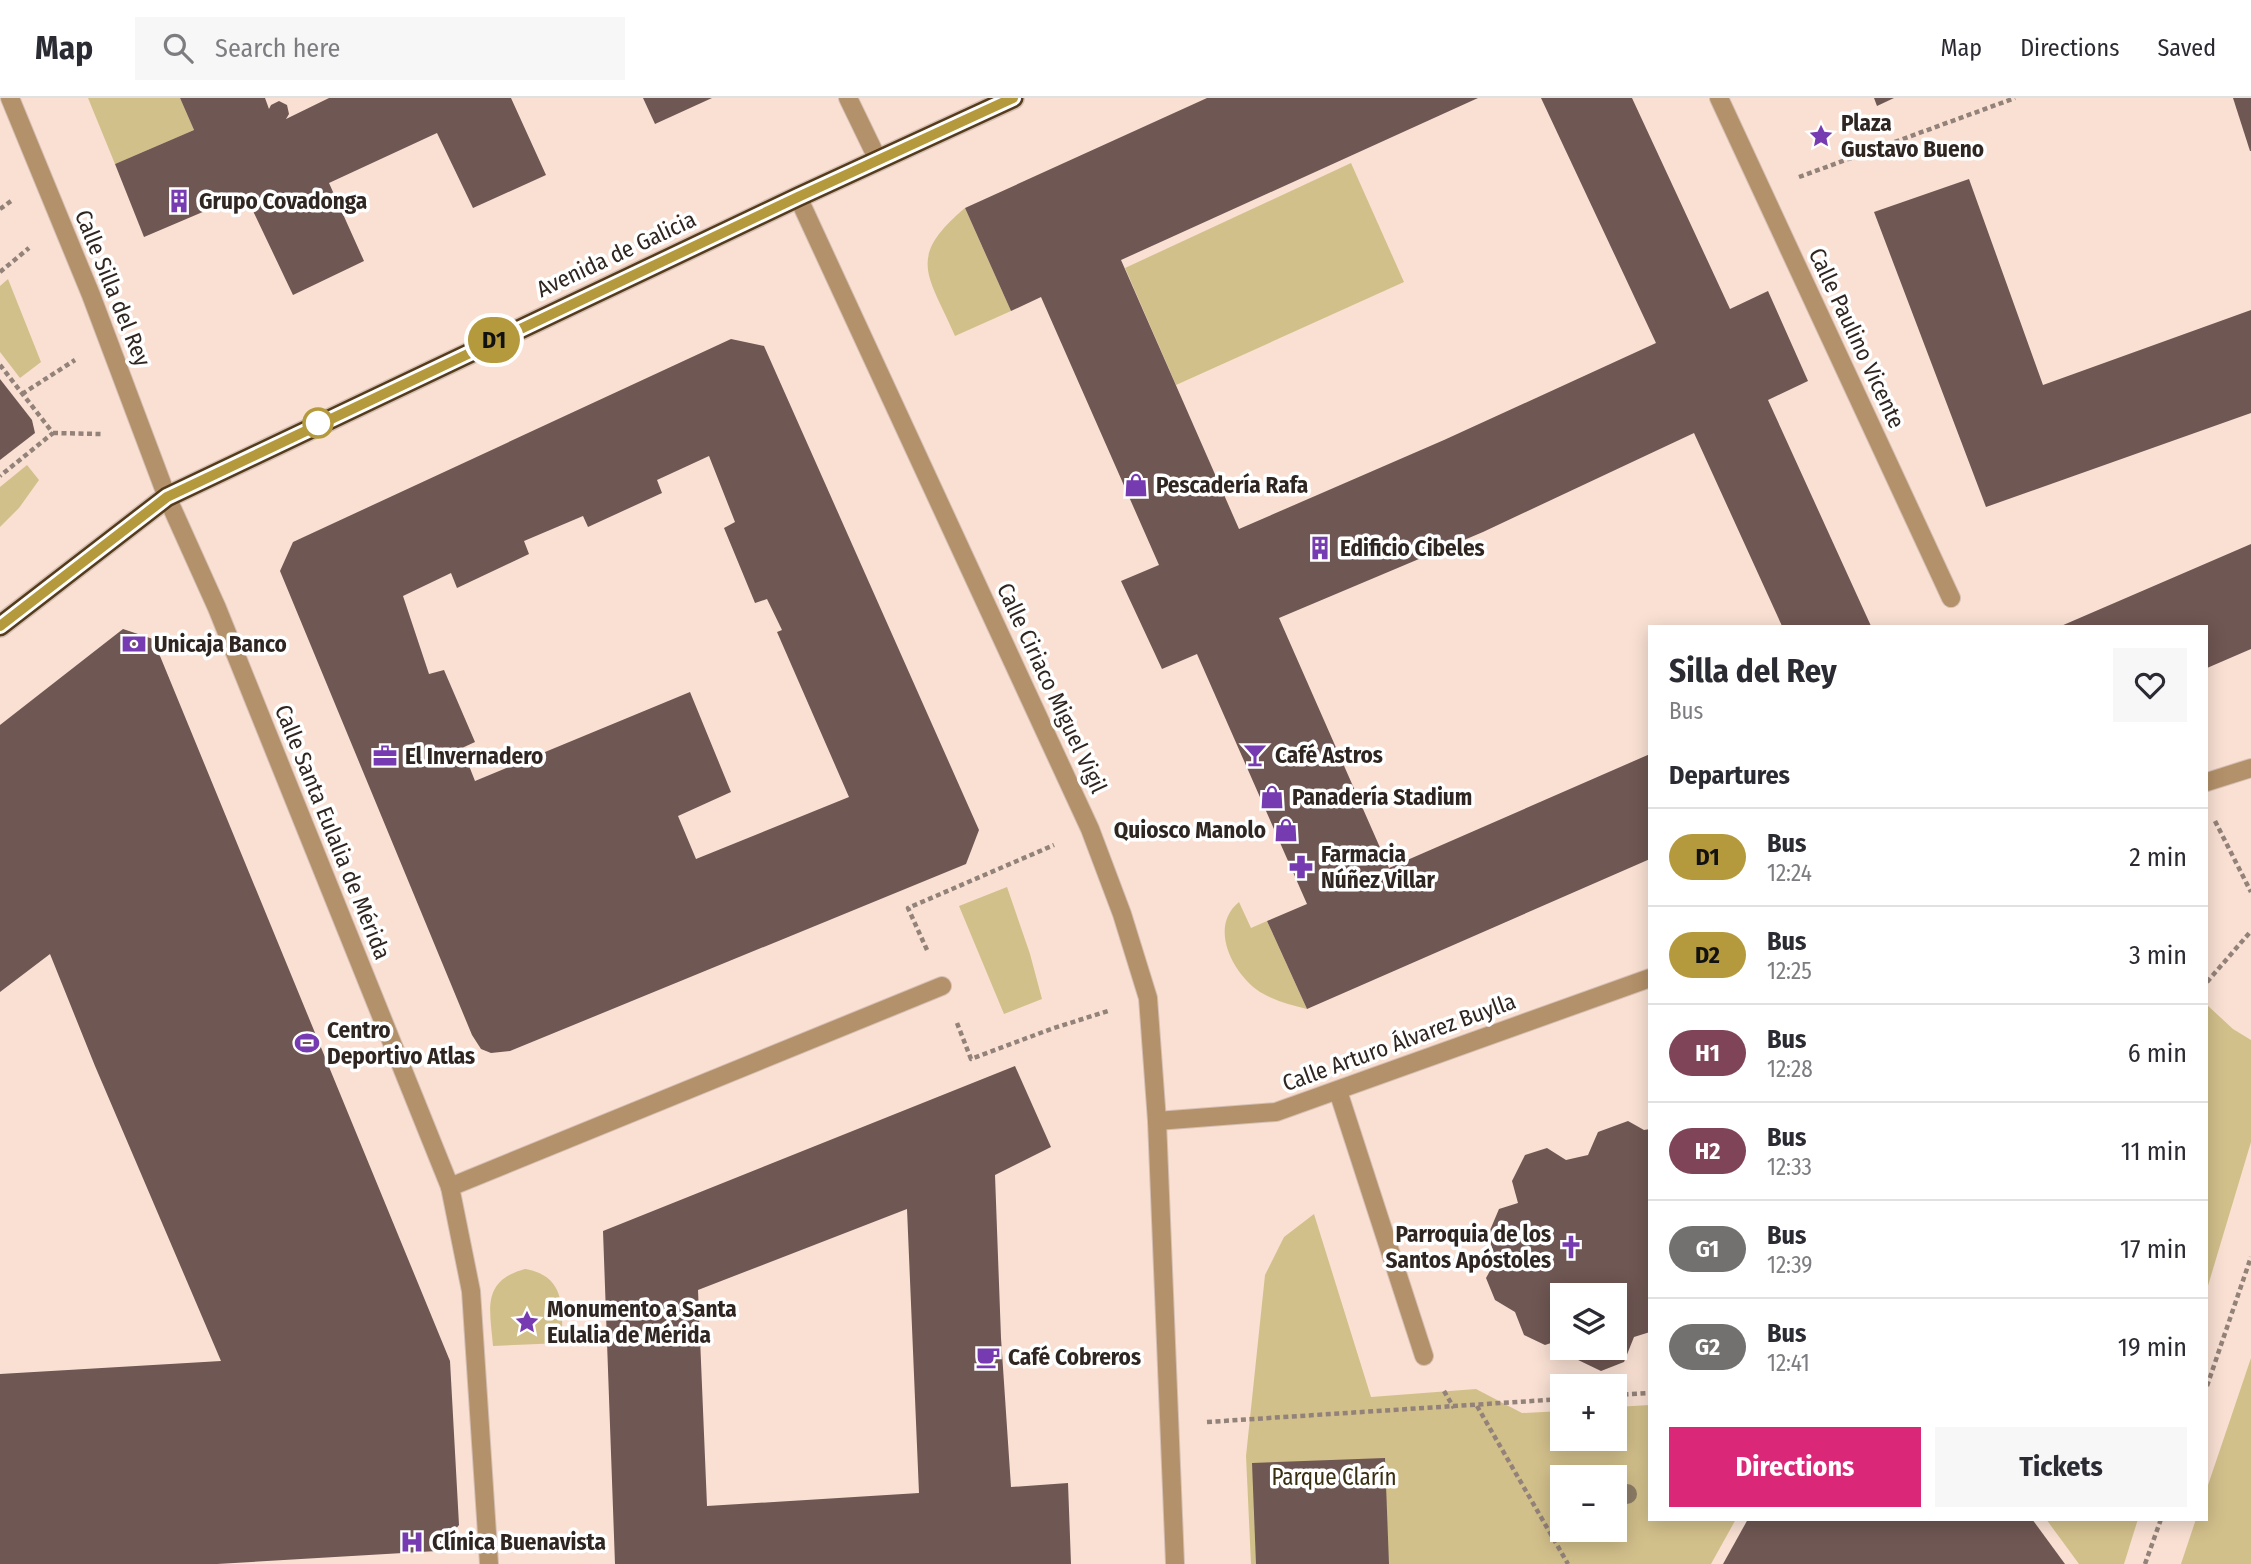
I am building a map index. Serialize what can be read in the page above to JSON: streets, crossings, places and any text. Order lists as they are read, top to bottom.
{
  "streets": {
    "highway": ["Avenida de Galicia"],
    "street": [
      "Calle Silla del Rey",
      "Calle Paulino Vicente",
      "Calle Ciriaco Miguel Vigil",
      "Calle Santa Eulalia de Mérida",
      "Calle Arturo Álvarez Buylla"
    ]
  },
  "crossings": [
    ["Avenida de Galicia", "Calle Silla del Rey"],
    ["Avenida de Galicia", "Calle Ciriaco Miguel Vigil"],
    ["Avenida de Galicia", "Calle Santa Eulalia de Mérida"],
    ["Calle Silla del Rey", "Calle Santa Eulalia de Mérida"],
    ["Calle Ciriaco Miguel Vigil", "Calle Arturo Álvarez Buylla"]
  ],
  "parks": ["Parque Clarín"],
  "places": {
    "place": ["Plaza Gustavo Bueno", "Monumento a Santa Eulalia de Mérida"],
    "building": ["Grupo Covadonga", "Edificio Cibeles"],
    "shop": ["Pescadería Rafa", "Panadería Stadium", "Quiosco Manolo"],
    "bank": ["Unicaja Banco"],
    "bar": ["Café Astros"],
    "office": ["El Invernadero"],
    "pharmacy": ["Farmacia Núñez Villar"],
    "sports": ["Centro Deportivo Atlas"],
    "church": ["Parroquia de los Santos Apóstoles"],
    "cafe": ["Café Cobreros"],
    "hospital": ["Clínica Buenavista"]
  },
  "lines": ["bus line D1"],
  "page": {
    "header": "Map",
    "search": "Search here",
    "nav": ["Map", "Directions", "Saved"],
    "on_map": "D1",
    "heading": [
      ["Silla del Rey", "Bus"],
      "Departures"
    ],
    "list": [
      {
        "mark": "D1",
        "name": "Bus",
        "note": "12:24",
        "value": "2 min"
      },
      {
        "mark": "D2",
        "name": "Bus",
        "note": "12:25",
        "value": "3 min"
      },
      {
        "mark": "H1",
        "name": "Bus",
        "note": "12:28",
        "value": "6 min"
      },
      {
        "mark": "H2",
        "name": "Bus",
        "note": "12:33",
        "value": "11 min"
      },
      {
        "mark": "G1",
        "name": "Bus",
        "note": "12:39",
        "value": "17 min"
      },
      {
        "mark": "G2",
        "name": "Bus",
        "note": "12:41",
        "value": "19 min"
      }
    ],
    "map_buttons": ["+", "−"],
    "buttons": ["Directions", "Tickets"]
  }
}
